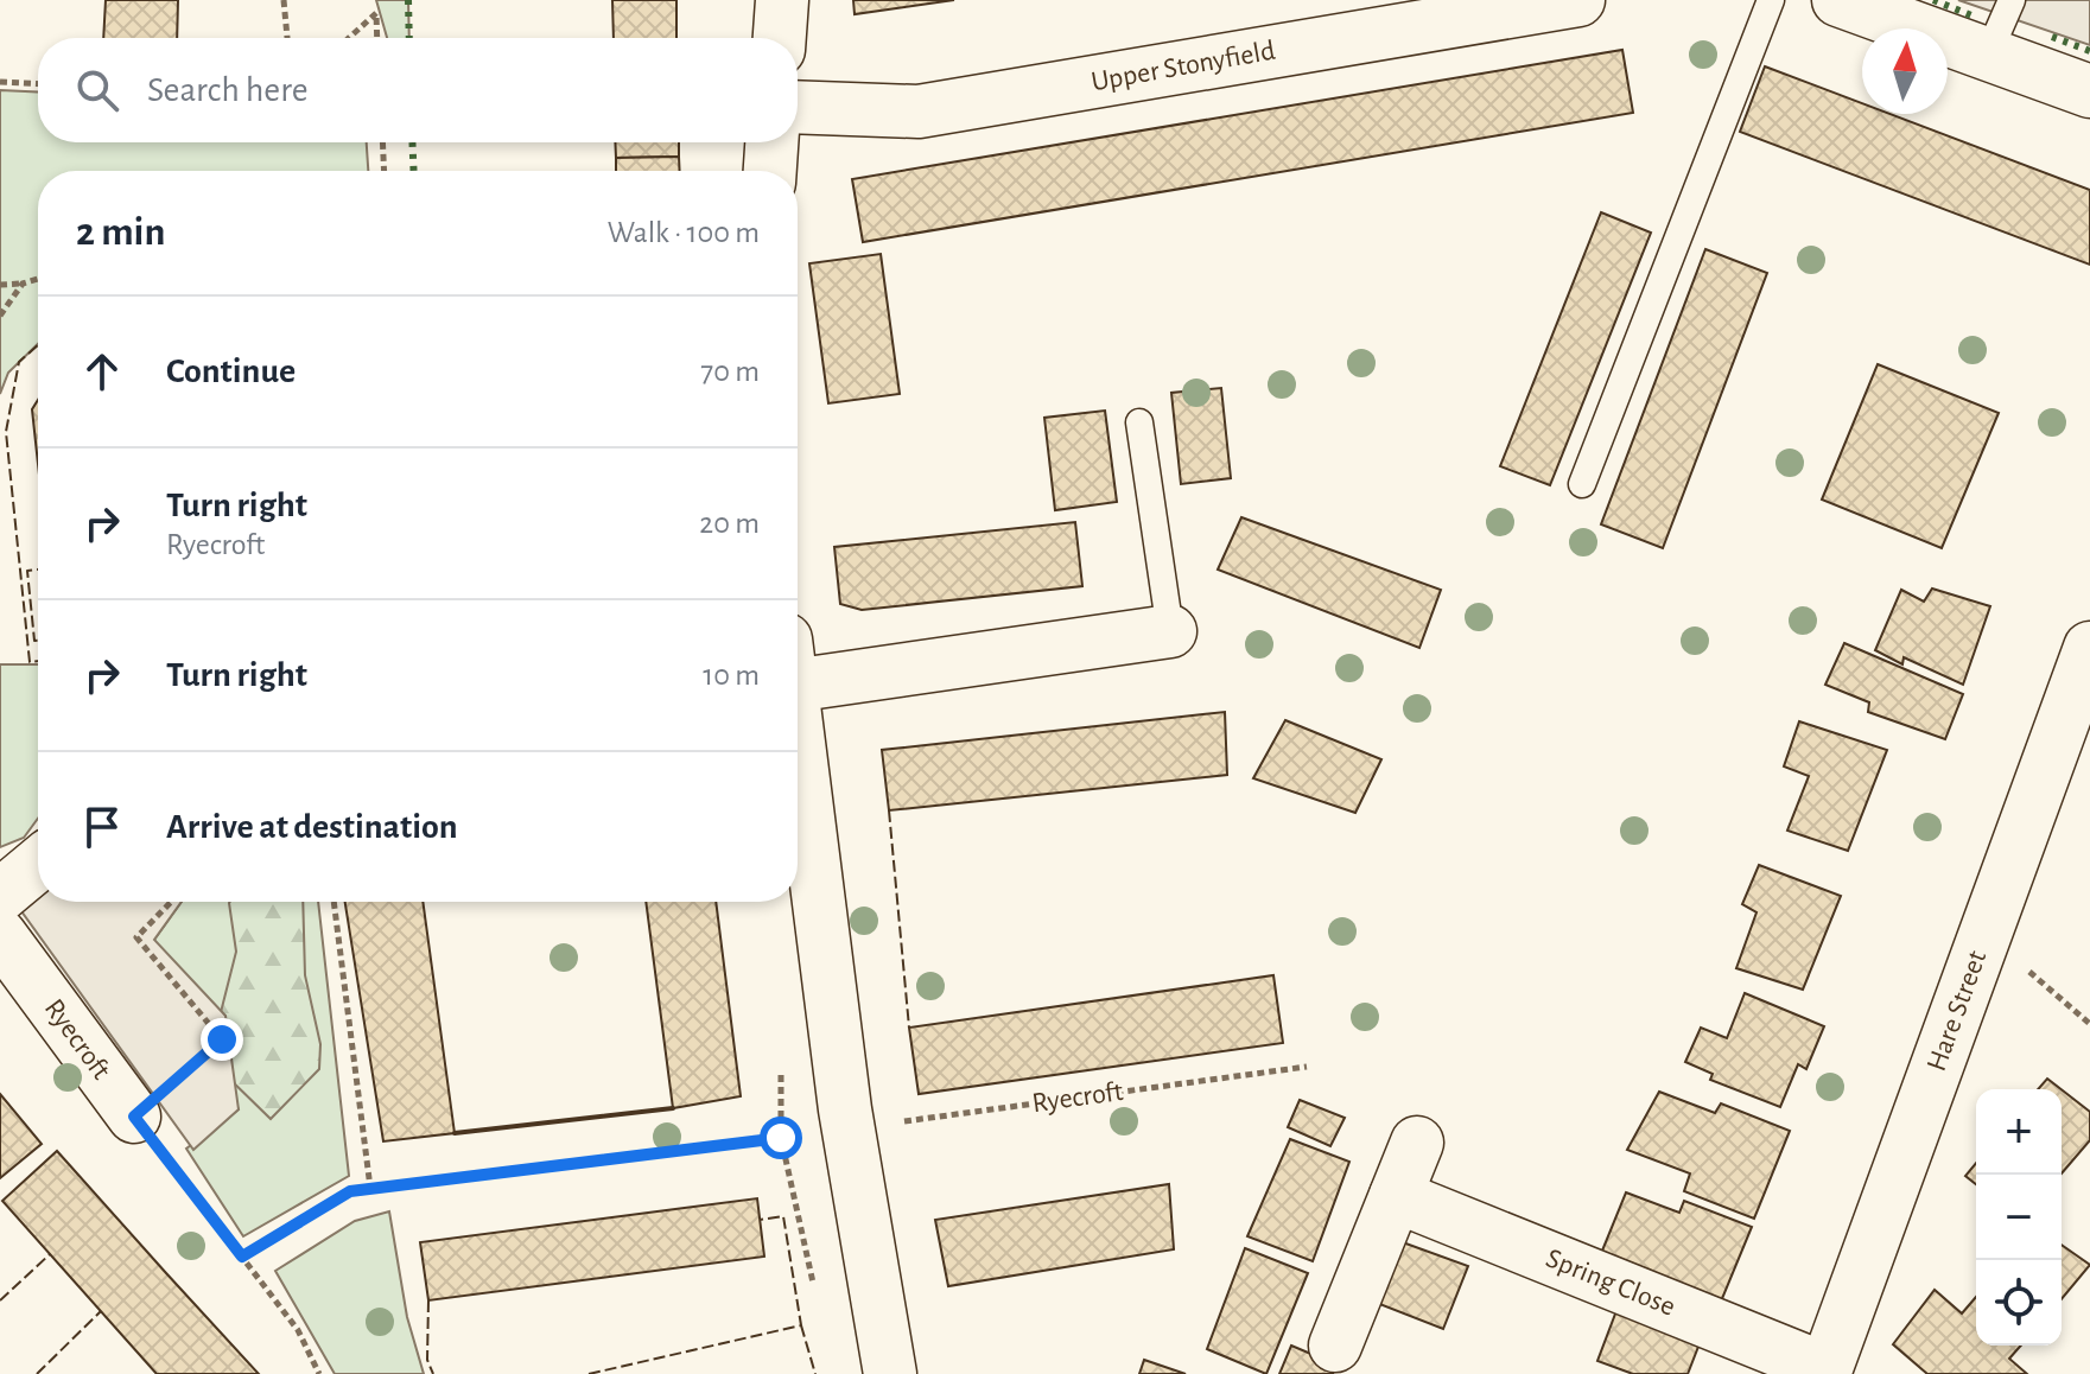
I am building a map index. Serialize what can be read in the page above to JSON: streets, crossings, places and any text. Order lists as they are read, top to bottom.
{
  "streets": {
    "street": [
      "Upper Stonyfield",
      "Hare Street",
      "Ryecroft",
      "Spring Close"
    ]
  },
  "crossings": [
    ["Hare Street", "Spring Close"]
  ],
  "north": "top",
  "page": {
    "search": "Search here",
    "heading": ["2 min", "Walk · 100 m"],
    "list": [
      ["Continue", "70 m"],
      ["Turn right", "Ryecroft", "20 m"],
      ["Turn right", "10 m"],
      "Arrive at destination"
    ],
    "map_buttons": ["+", "−"]
  }
}
